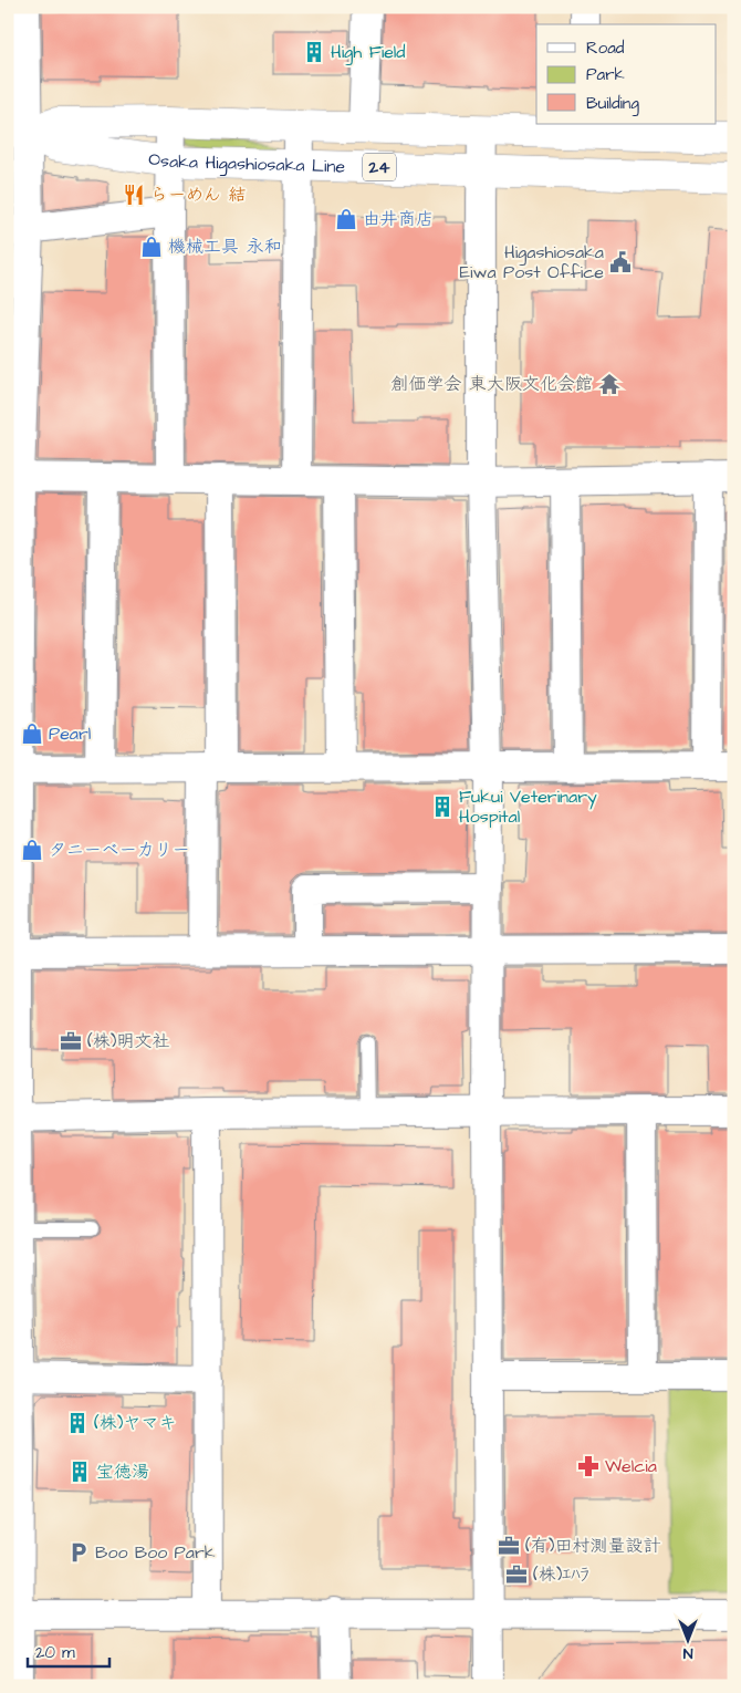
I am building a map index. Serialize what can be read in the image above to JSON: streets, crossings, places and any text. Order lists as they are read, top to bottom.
{
  "streets": {
    "main road": ["Osaka Higashiosaka Line", "24"]
  },
  "places": {
    "building": [
      "High Field",
      "Fukui Veterinary Hospital",
      "(株)ヤマキ",
      "宝徳湯"
    ],
    "restaurant": ["らーめん 結"],
    "shop": [
      "由井商店",
      "機械工具 永和",
      "Pearl",
      "タニーベーカリー"
    ],
    "public building": ["Higashiosaka Eiwa Post Office"],
    "temple": ["創価学会 東大阪文化会館"],
    "office": ["(株)明文社", "(有)田村測量設計", "(株)ｴﾊﾗ"],
    "pharmacy": ["Welcia"],
    "parking": ["Boo Boo Park"]
  },
  "legend": ["Road", "Park", "Building"],
  "scale_bar": "20 m",
  "north": "bottom"
}
